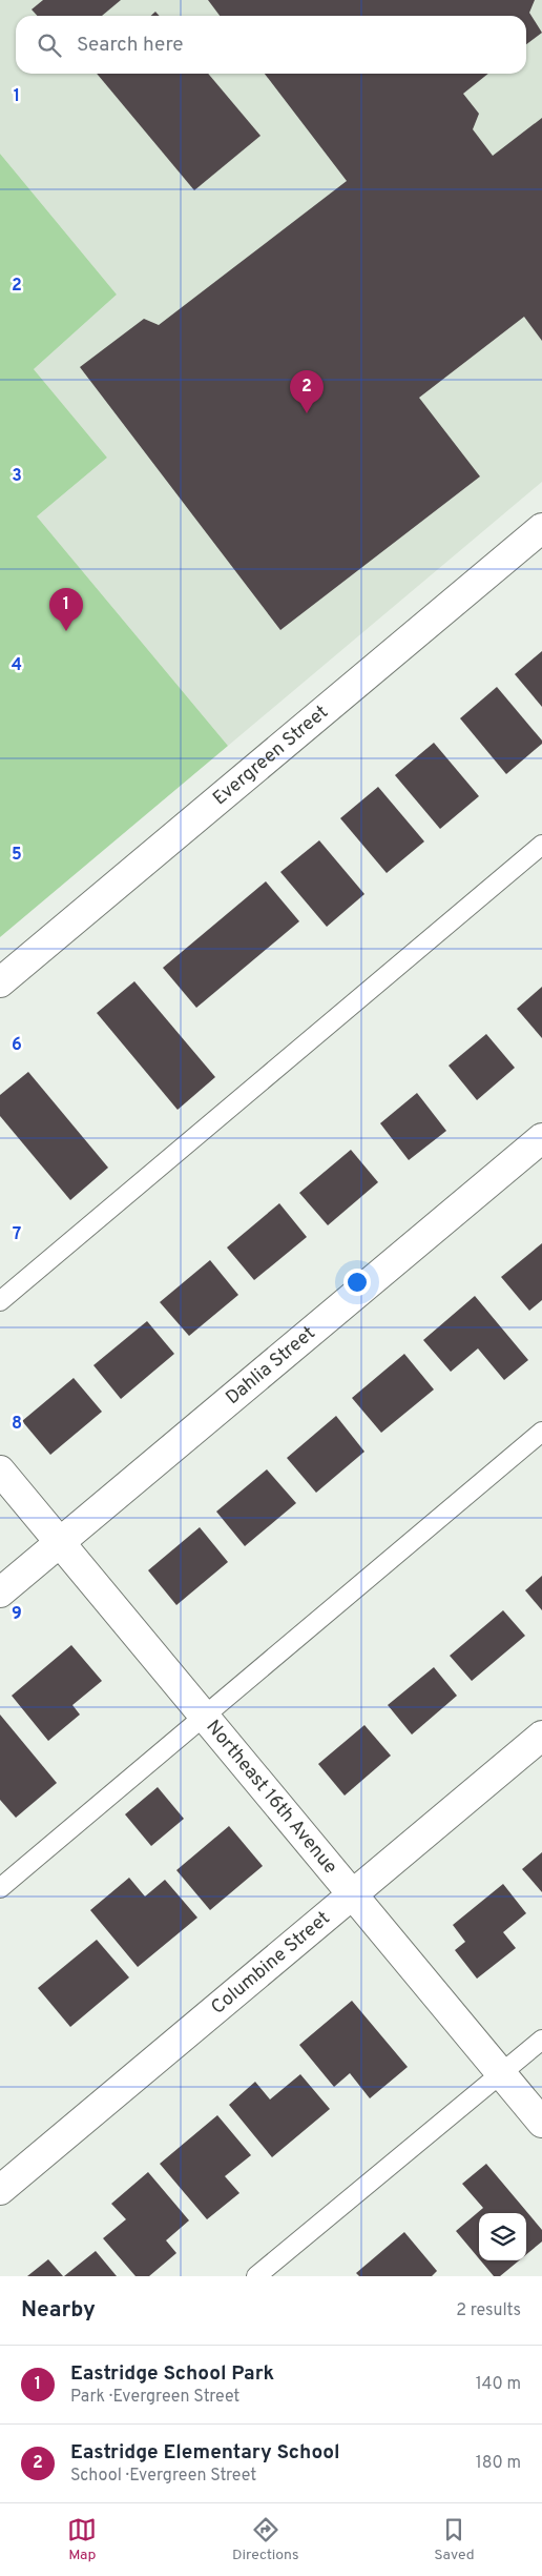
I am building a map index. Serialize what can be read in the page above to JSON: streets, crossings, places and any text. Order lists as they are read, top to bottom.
{
  "streets": {
    "street": [
      "Evergreen Street",
      "Dahlia Street",
      "Northeast 16th Avenue",
      "Columbine Street"
    ]
  },
  "crossings": [
    ["Dahlia Street", "Northeast 16th Avenue"],
    ["Northeast 16th Avenue", "Columbine Street"]
  ],
  "page": {
    "search": "Search here",
    "pins": ["2", "1"],
    "heading": ["Nearby", "2 results"],
    "list": [
      {
        "mark": "1",
        "name": "Eastridge School Park",
        "note": "Park · Evergreen Street",
        "value": "140 m"
      },
      {
        "mark": "2",
        "name": "Eastridge Elementary School",
        "note": "School · Evergreen Street",
        "value": "180 m"
      }
    ],
    "nav": ["Map", "Directions", "Saved"]
  },
  "grid": {
    "rows": [
      "1",
      "2",
      "3",
      "4",
      "5",
      "6",
      "7",
      "8",
      "9"
    ]
  }
}
